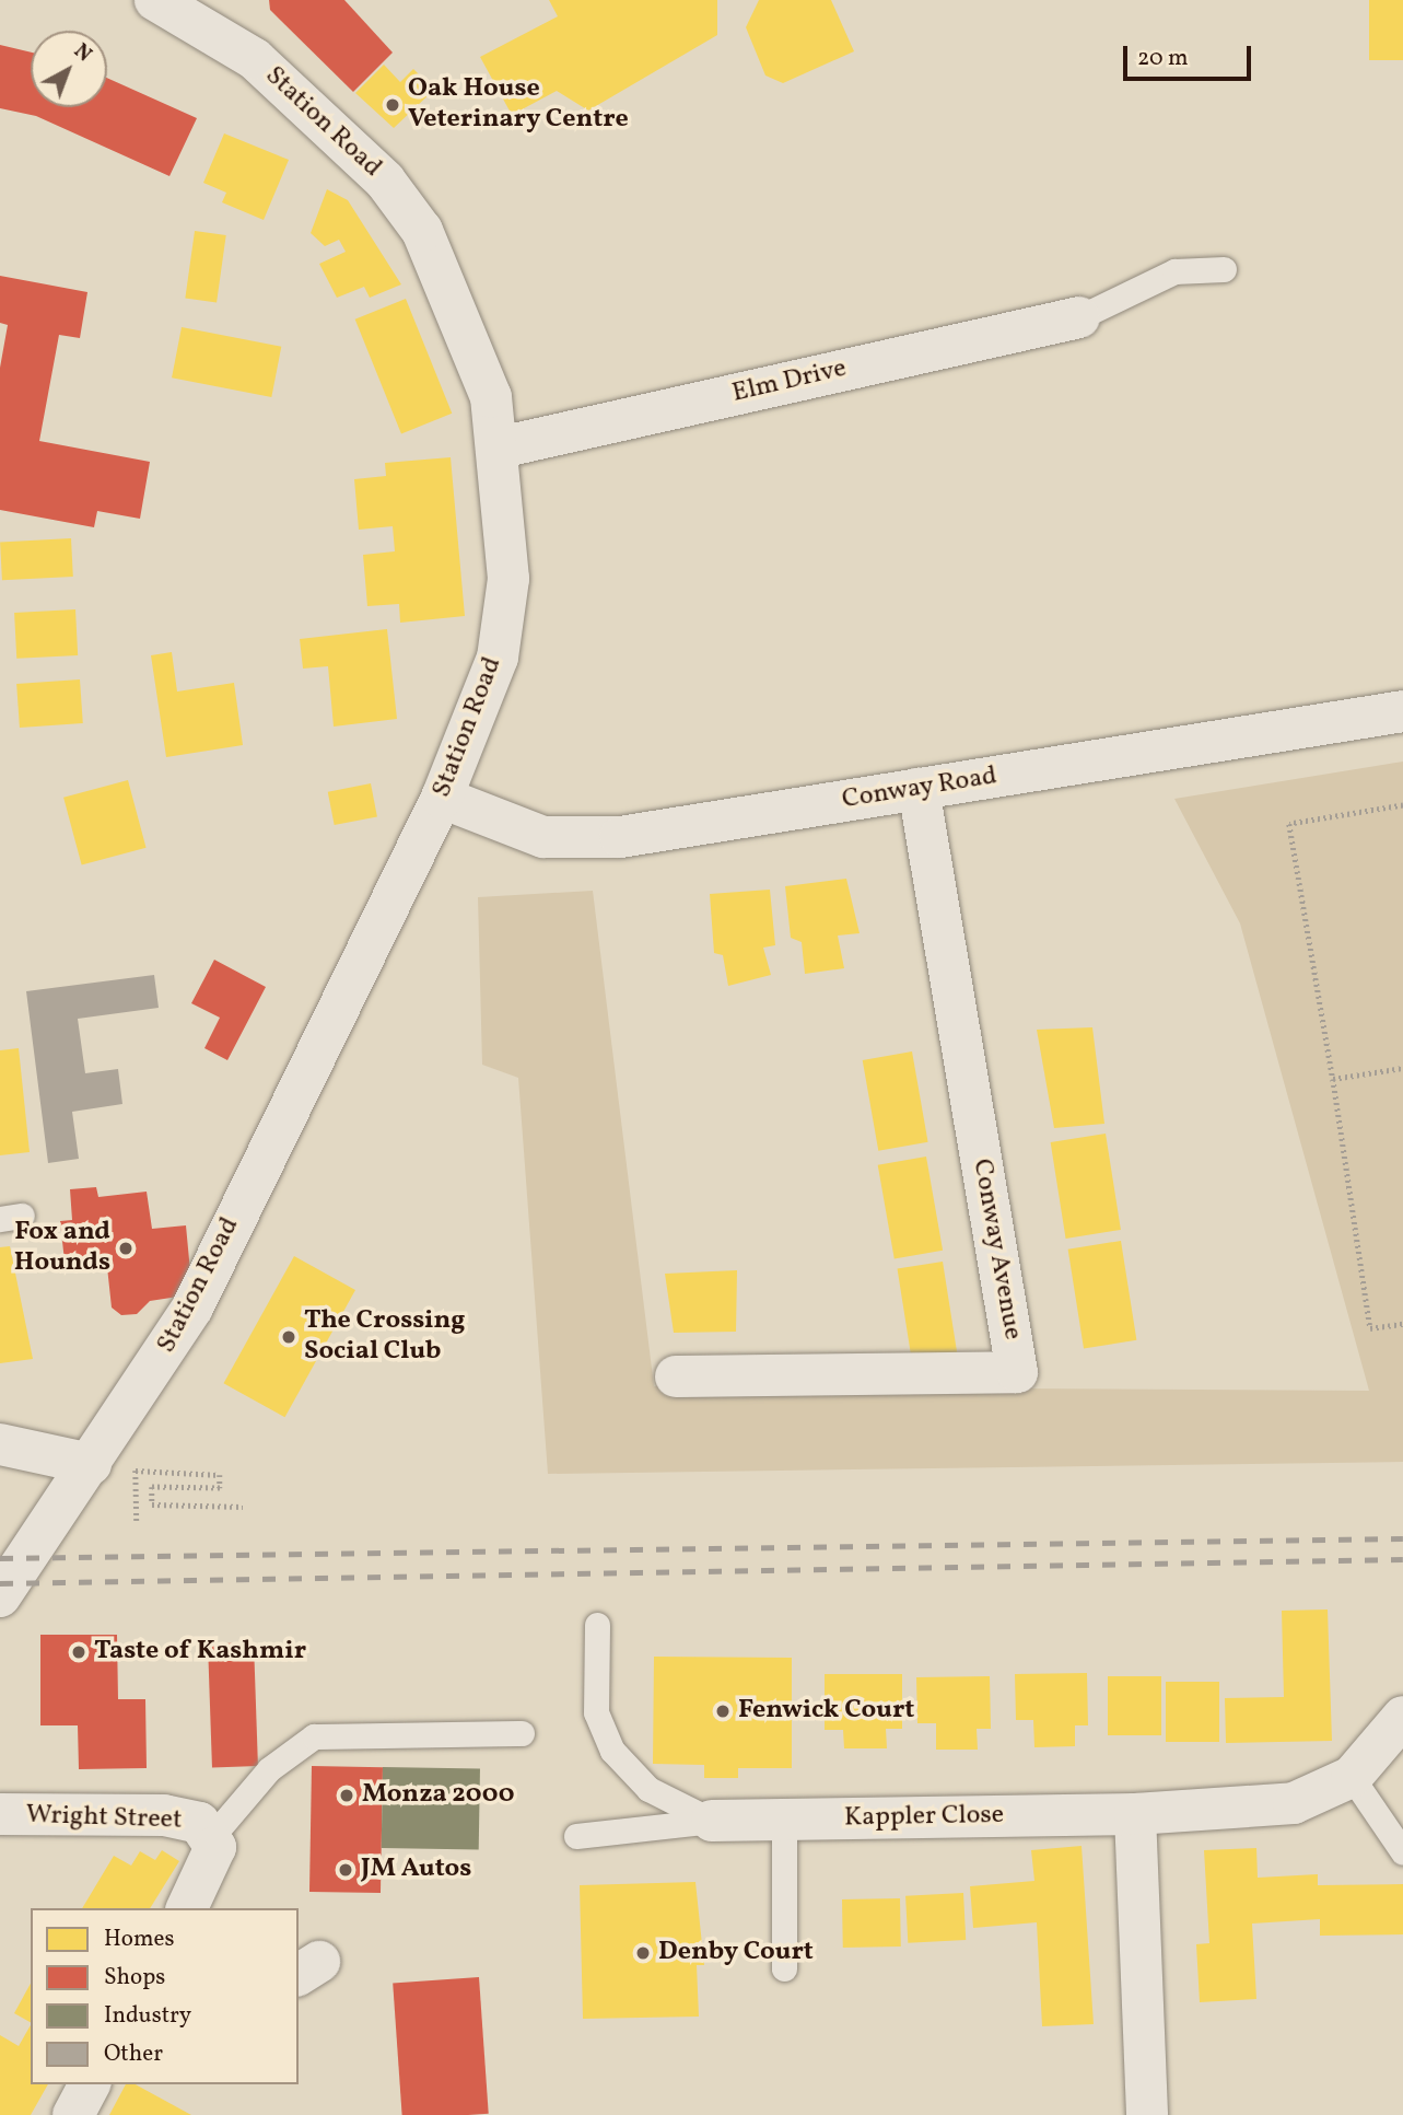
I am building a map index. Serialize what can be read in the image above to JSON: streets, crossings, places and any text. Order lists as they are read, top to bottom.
{
  "streets": {
    "street": [
      "Station Road",
      "Elm Drive",
      "Conway Road",
      "Conway Avenue",
      "Kappler Close",
      "Wright Street"
    ]
  },
  "crossings": [
    ["Station Road", "Elm Drive"],
    ["Station Road", "Conway Road"],
    ["Conway Road", "Conway Avenue"]
  ],
  "places": [
    "Oak House Veterinary Centre",
    "Fox and Hounds",
    "The Crossing Social Club",
    "Taste of Kashmir",
    "Fenwick Court",
    "Monza 2000",
    "JM Autos",
    "Denby Court"
  ],
  "legend": [
    "Homes",
    "Shops",
    "Industry",
    "Other"
  ],
  "scale_bar": "20 m",
  "north": "top right"
}
